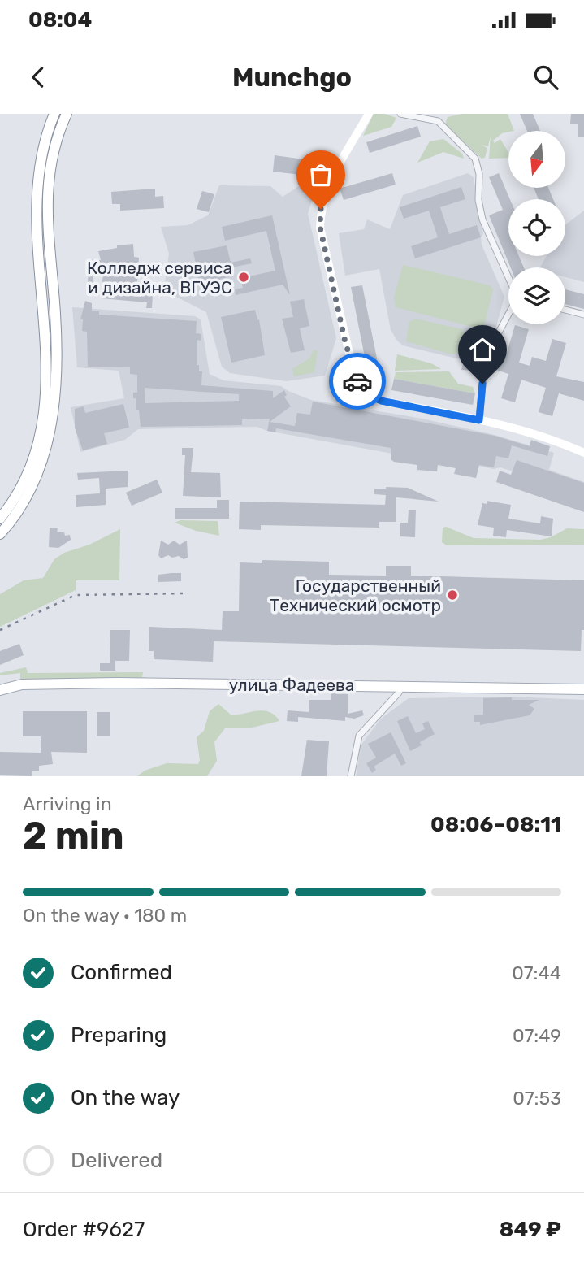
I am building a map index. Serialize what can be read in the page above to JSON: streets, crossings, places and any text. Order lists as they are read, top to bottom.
{
  "streets": {
    "main road": ["улица Фадеева"]
  },
  "places": ["Колледж сервиса и дизайна, ВГУЭС", "Государственный Технический осмотр"],
  "north": "bottom",
  "page": {
    "status": "08:04",
    "header": "Munchgo",
    "heading": ["2 min", "Arriving in", "08:06–08:11"],
    "panel": ["Order #9627", "849 ₽"],
    "bar": "On the way · 180 m",
    "list": [
      ["Confirmed", "07:44"],
      ["Preparing", "07:49"],
      ["On the way", "07:53"],
      "Delivered"
    ]
  }
}
